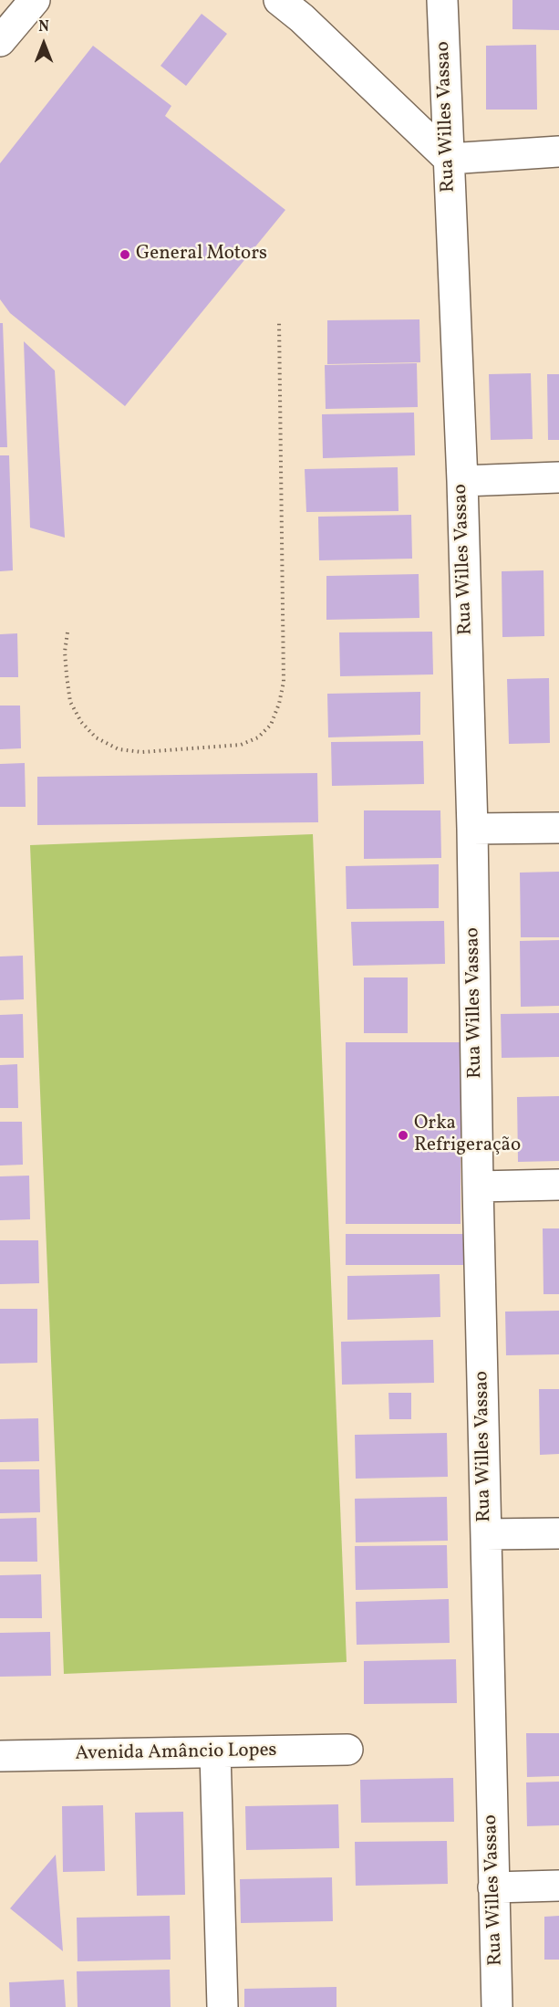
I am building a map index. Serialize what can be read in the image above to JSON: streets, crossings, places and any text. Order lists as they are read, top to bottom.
{
  "streets": {
    "street": ["Rua Willes Vassao", "Avenida Amâncio Lopes"]
  },
  "places": ["General Motors", "Orka Refrigeração"],
  "north": "top"
}
